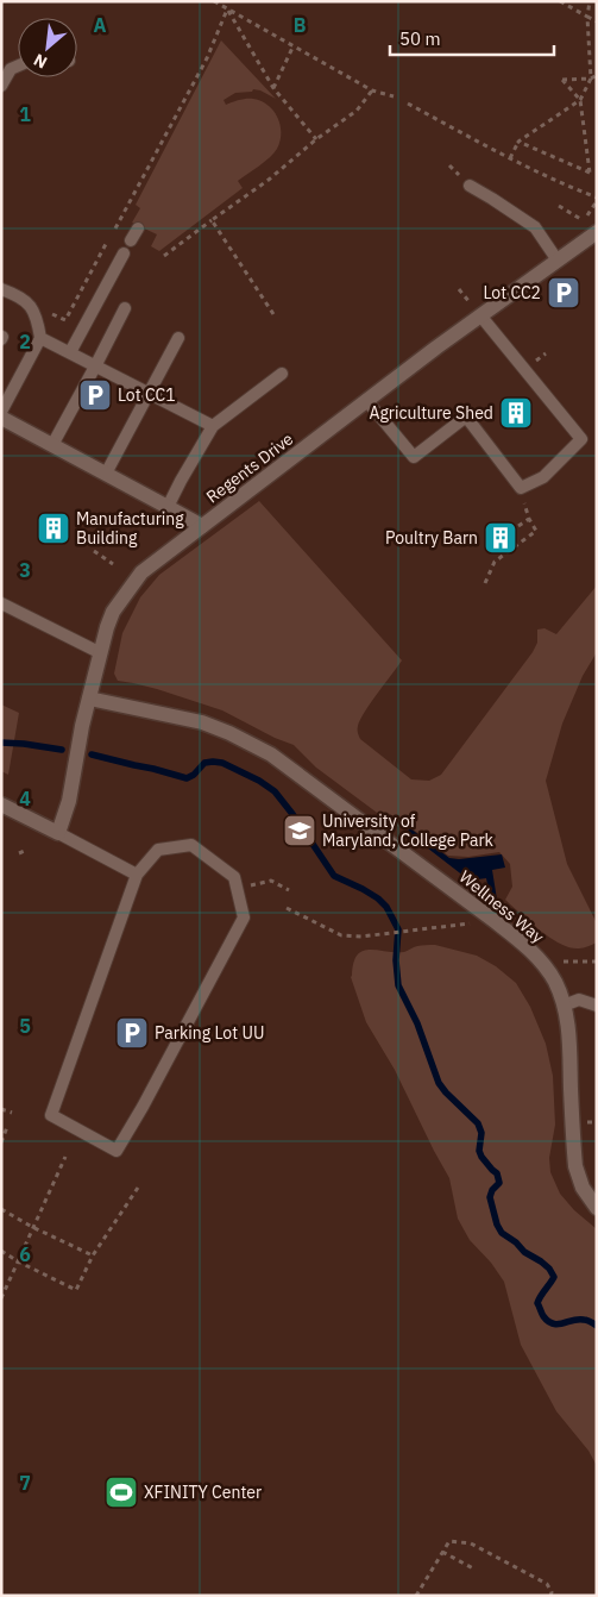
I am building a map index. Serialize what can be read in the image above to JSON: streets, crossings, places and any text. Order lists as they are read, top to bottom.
{
  "streets": {
    "street": ["Regents Drive", "Wellness Way"]
  },
  "crossings": [
    ["Regents Drive", "Wellness Way"]
  ],
  "places": {
    "parking": ["Lot CC2", "Lot CC1", "Parking Lot UU"],
    "building": ["Agriculture Shed", "Manufacturing Building", "Poultry Barn"],
    "school or university": ["University of Maryland, College Park"],
    "sports": ["XFINITY Center"]
  },
  "scale_bar": "50 m",
  "north": "bottom left",
  "grid": {
    "columns": ["A", "B"],
    "rows": [
      "1",
      "2",
      "3",
      "4",
      "5",
      "6",
      "7"
    ]
  }
}
